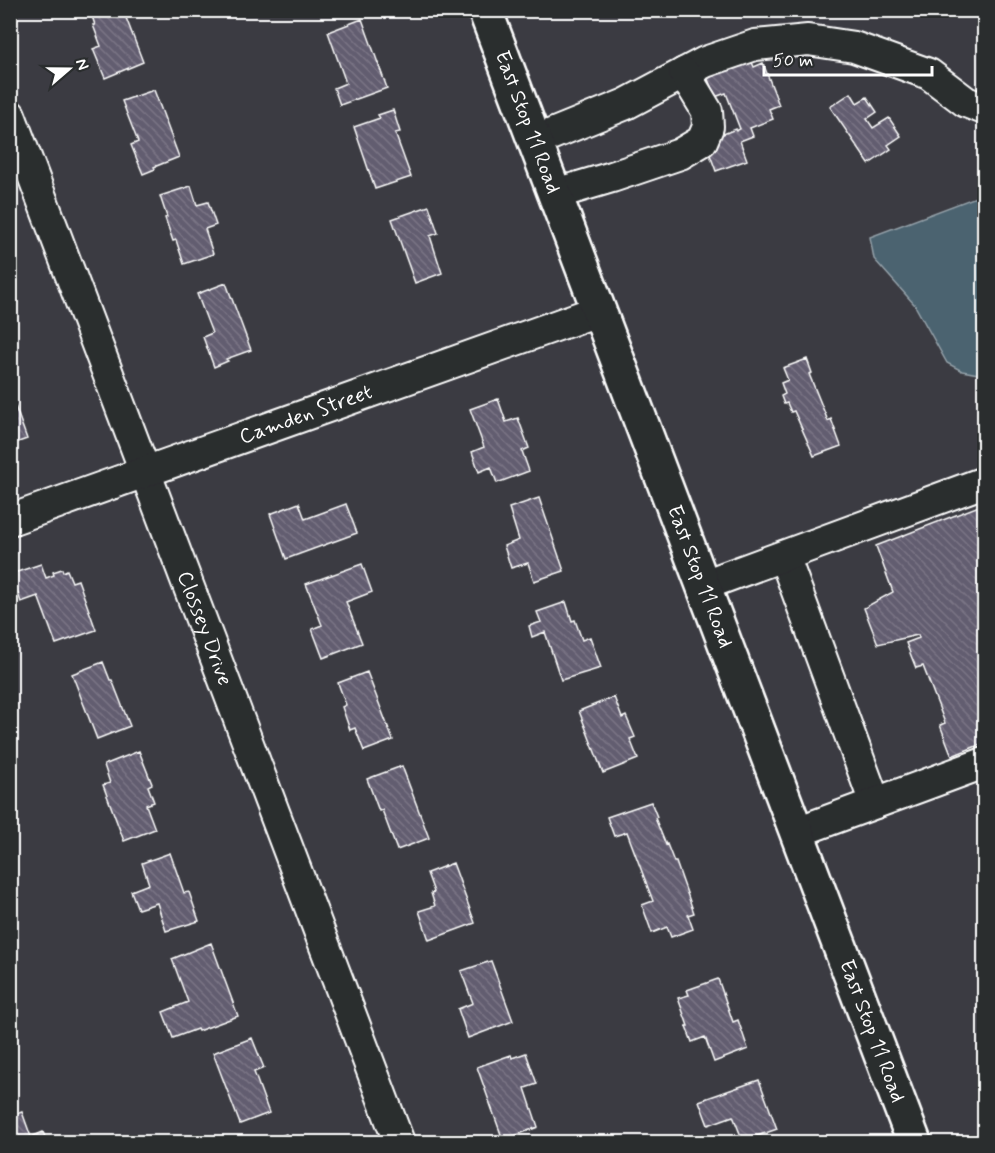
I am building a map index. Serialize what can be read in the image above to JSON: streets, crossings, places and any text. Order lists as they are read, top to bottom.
{
  "streets": {
    "main road": ["East Stop 11 Road"],
    "street": ["Camden Street", "Clossey Drive"]
  },
  "crossings": [
    ["East Stop 11 Road", "Camden Street"],
    ["Camden Street", "Clossey Drive"]
  ],
  "scale_bar": "50 m",
  "north": "right"
}
